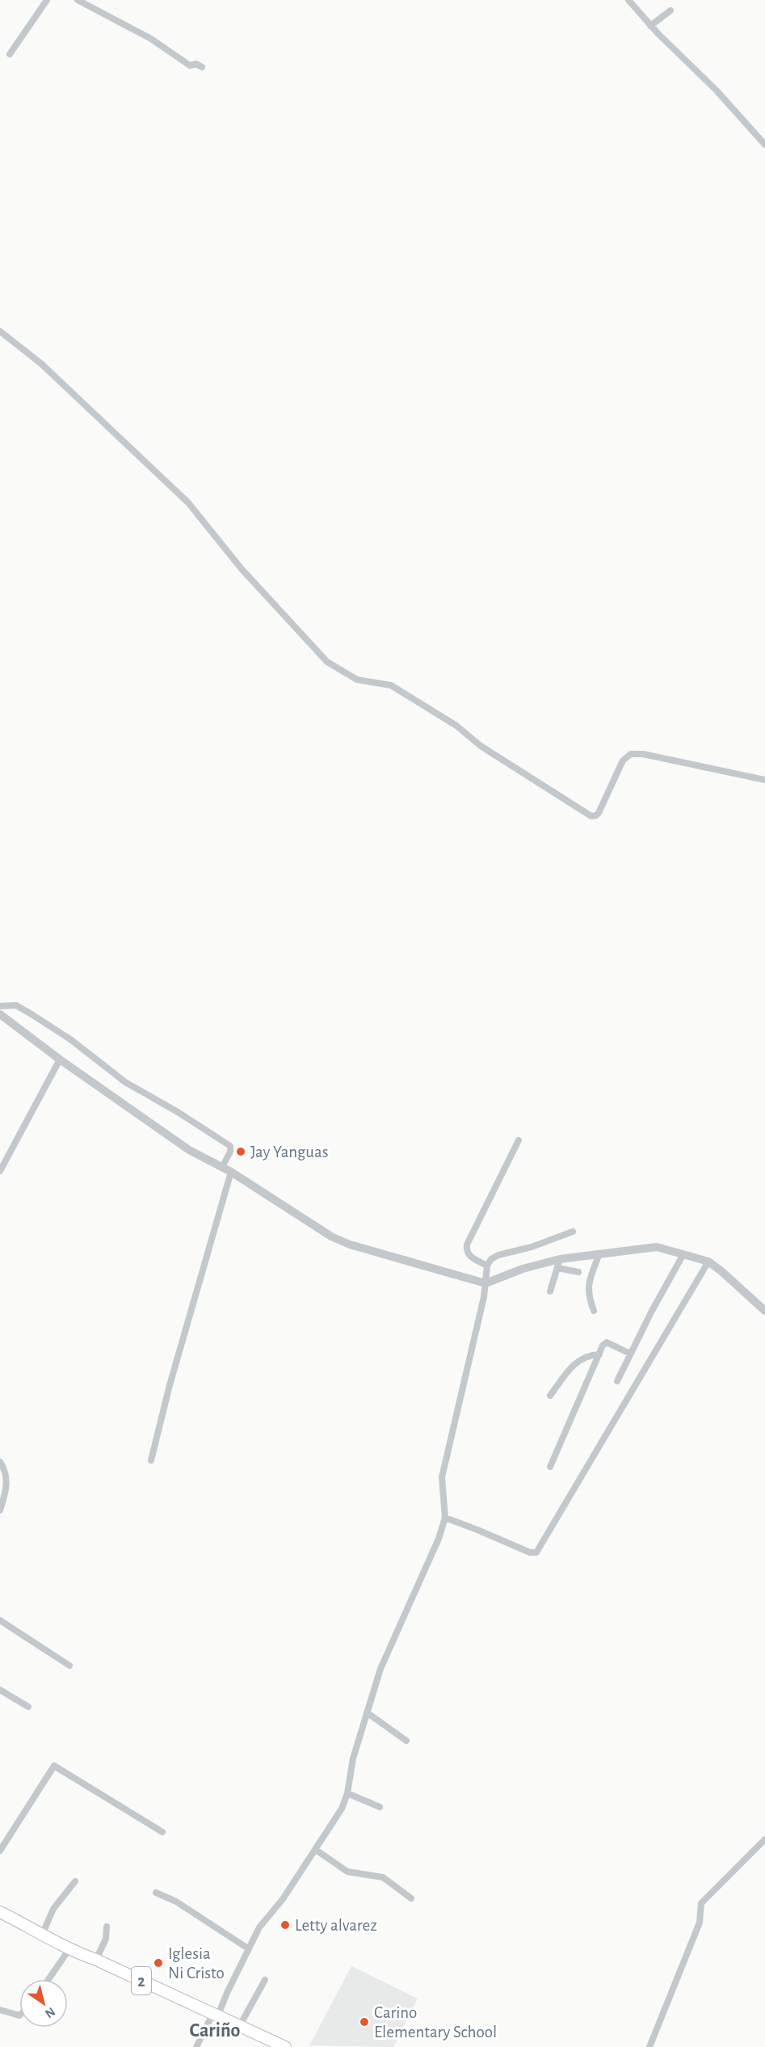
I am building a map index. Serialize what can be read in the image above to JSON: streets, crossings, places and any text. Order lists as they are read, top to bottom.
{
  "streets": {
    "highway": ["2"]
  },
  "districts": ["Cariño"],
  "places": [
    "Jay Yanguas",
    "Letty alvarez",
    "Iglesia Ni Cristo",
    "Carino Elementary School"
  ],
  "north": "bottom right"
}
